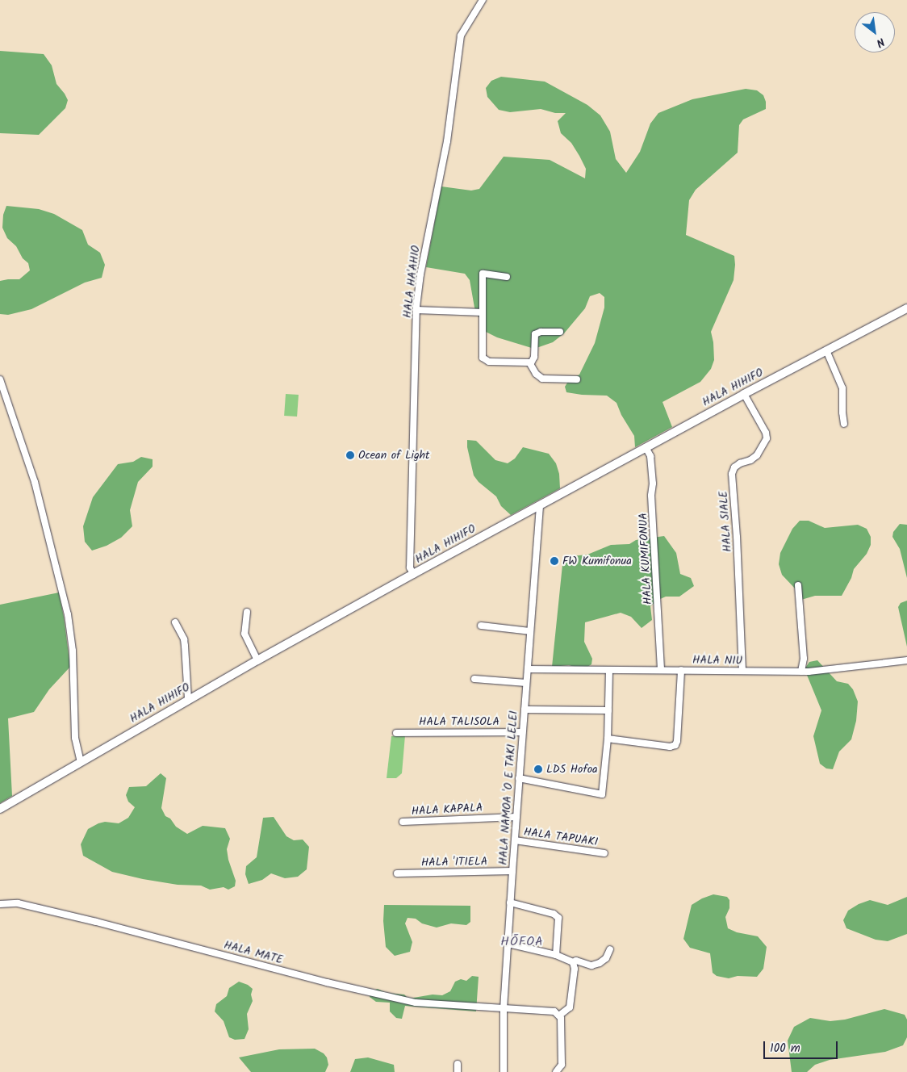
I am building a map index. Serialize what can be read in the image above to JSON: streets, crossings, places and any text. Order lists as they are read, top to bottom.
{
  "streets": {
    "main road": ["HALA HIHIFO"],
    "street": [
      "HALA HA'AHIO",
      "HALA SIALE",
      "HALA KUMIFONUA",
      "HALA NIU",
      "HALA TALISOLA",
      "HALA NAMOA 'O E TAKI LELEI",
      "HALA KAPALA",
      "HALA TAPUAKI",
      "HALA 'ITIELA",
      "HALA MATE"
    ]
  },
  "crossings": [
    ["HALA HA'AHIO", "HALA HIHIFO"],
    ["HALA HIHIFO", "HALA SIALE"],
    ["HALA HIHIFO", "HALA KUMIFONUA"],
    ["HALA HIHIFO", "HALA NAMOA 'O E TAKI LELEI"],
    ["HALA SIALE", "HALA NIU"],
    ["HALA KUMIFONUA", "HALA NIU"],
    ["HALA NIU", "HALA NAMOA 'O E TAKI LELEI"],
    ["HALA TALISOLA", "HALA NAMOA 'O E TAKI LELEI"],
    ["HALA NAMOA 'O E TAKI LELEI", "HALA KAPALA"],
    ["HALA NAMOA 'O E TAKI LELEI", "HALA TAPUAKI"],
    ["HALA NAMOA 'O E TAKI LELEI", "HALA 'ITIELA"],
    ["HALA NAMOA 'O E TAKI LELEI", "HALA MATE"]
  ],
  "districts": ["HŌFOA"],
  "places": ["Ocean of Light", "FW Kumifonua", "LDS Hofoa"],
  "scale_bar": "100 m",
  "north": "bottom right"
}
